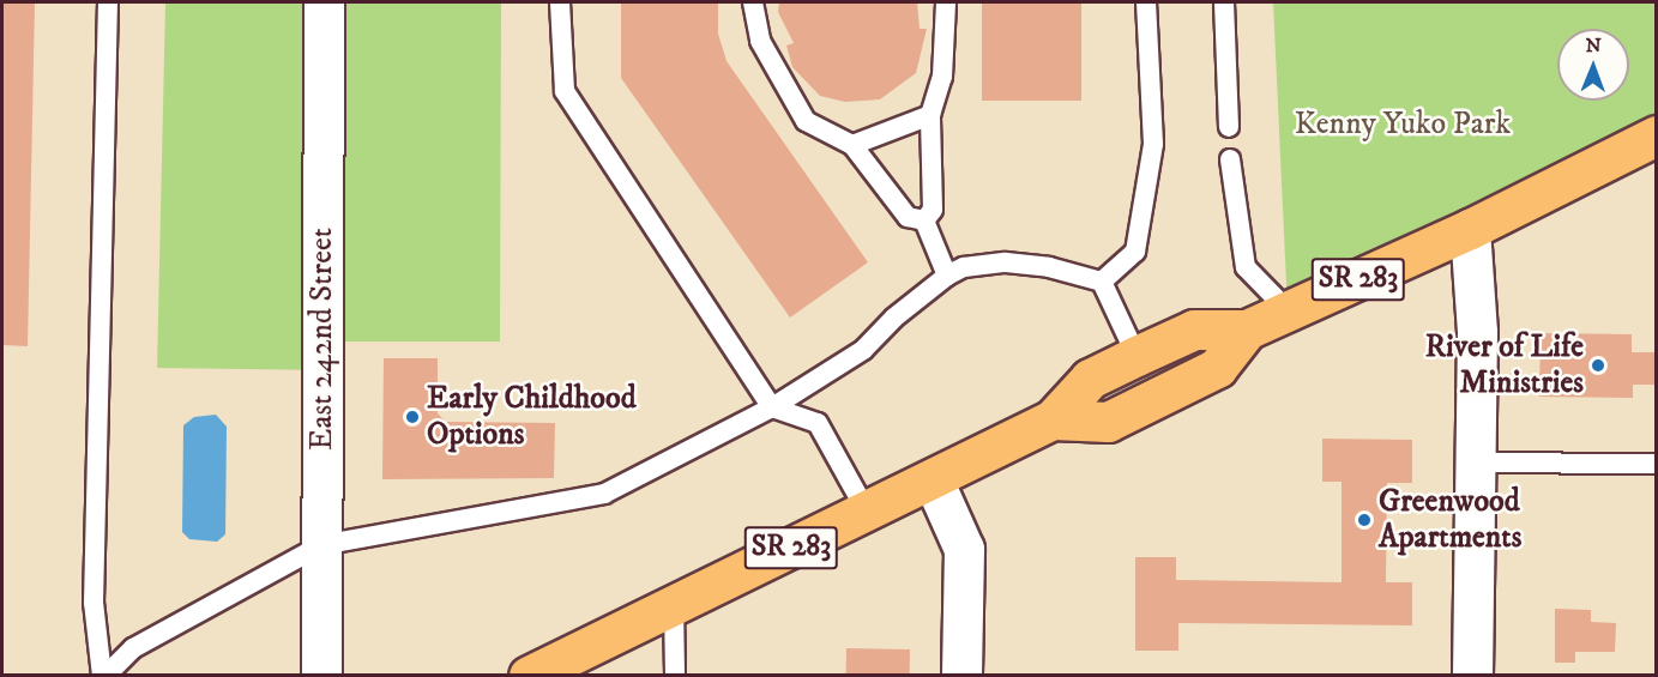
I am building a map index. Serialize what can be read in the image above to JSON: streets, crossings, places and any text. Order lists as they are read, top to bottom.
{
  "streets": {
    "main road": ["SR 283"],
    "street": ["East 242nd Street"]
  },
  "parks": ["Kenny Yuko Park"],
  "places": ["River of Life Ministries", "Early Childhood Options", "Greenwood Apartments"],
  "north": "top"
}
